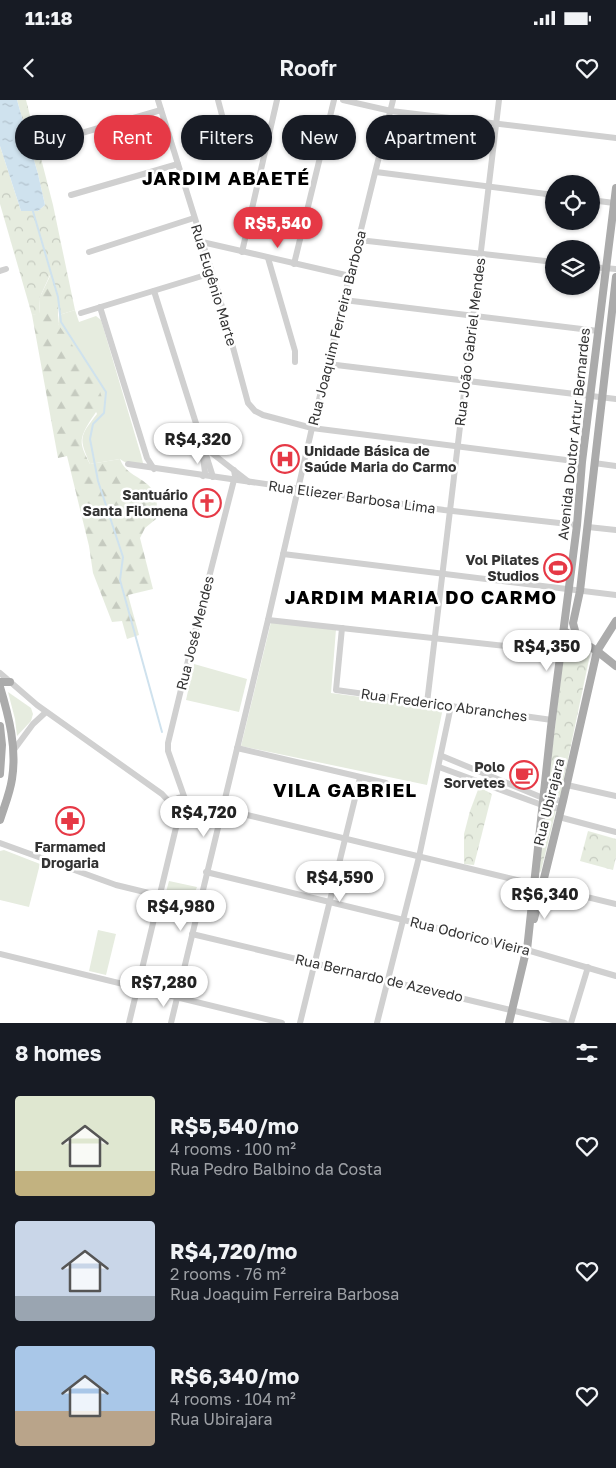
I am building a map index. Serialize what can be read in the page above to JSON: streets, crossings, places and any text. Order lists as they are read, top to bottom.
{
  "streets": {
    "main road": ["Avenida Doutor Artur Bernardes", "Rua Ubirajara"],
    "street": [
      "Rua Eugênio Marte",
      "Rua Joaquim Ferreira Barbosa",
      "Rua João Gabriel Mendes",
      "Rua Eliezer Barbosa Lima",
      "Rua José Mendes",
      "Rua Frederico Abranches",
      "Rua Odorico Vieira",
      "Rua Bernardo de Azevedo"
    ]
  },
  "crossings": [
    ["Rua Eugênio Marte", "Rua Joaquim Ferreira Barbosa"],
    ["Rua Eugênio Marte", "Rua João Gabriel Mendes"],
    ["Rua Eugênio Marte", "Avenida Doutor Artur Bernardes"],
    ["Rua Joaquim Ferreira Barbosa", "Rua Eliezer Barbosa Lima"],
    ["Rua Joaquim Ferreira Barbosa", "Rua Odorico Vieira"],
    ["Rua Joaquim Ferreira Barbosa", "Rua Bernardo de Azevedo"],
    ["Rua João Gabriel Mendes", "Rua Eliezer Barbosa Lima"],
    ["Rua João Gabriel Mendes", "Rua Frederico Abranches"],
    ["Avenida Doutor Artur Bernardes", "Rua Eliezer Barbosa Lima"],
    ["Avenida Doutor Artur Bernardes", "Rua Frederico Abranches"],
    ["Avenida Doutor Artur Bernardes", "Rua Ubirajara"],
    ["Rua Eliezer Barbosa Lima", "Rua José Mendes"],
    ["Rua Ubirajara", "Rua Odorico Vieira"],
    ["Rua Ubirajara", "Rua Bernardo de Azevedo"]
  ],
  "districts": ["JARDIM ABAETÉ", "JARDIM MARIA DO CARMO", "VILA GABRIEL"],
  "places": {
    "hospital": ["Unidade Básica de Saúde Maria do Carmo"],
    "church": ["Santuário Santa Filomena"],
    "sports": ["Vol Pilates Studios"],
    "cafe": ["Polo Sorvetes"],
    "pharmacy": ["Farmamed Drogaria"]
  },
  "page": {
    "status": "11:18",
    "header": "Roofr",
    "chip": [
      "Buy",
      "Rent",
      "Filters",
      "New",
      "Apartment"
    ],
    "price": [
      "R$5,540",
      "R$4,320",
      "R$4,350",
      "R$4,720",
      "R$4,590",
      "R$6,340",
      "R$4,980",
      "R$7,280"
    ],
    "heading": "8 homes",
    "list": [
      {
        "name": "R$5,540/mo",
        "note": "4 rooms · 100 m² · Rua Pedro Balbino da Costa"
      },
      {
        "name": "R$4,720/mo",
        "note": "2 rooms · 76 m² · Rua Joaquim Ferreira Barbosa"
      },
      {
        "name": "R$6,340/mo",
        "note": "4 rooms · 104 m² · Rua Ubirajara"
      }
    ]
  }
}
